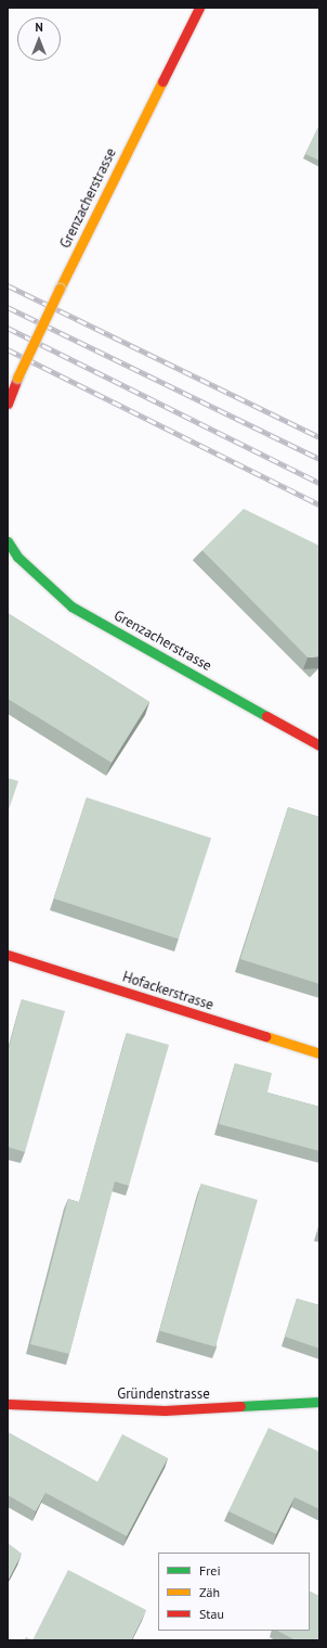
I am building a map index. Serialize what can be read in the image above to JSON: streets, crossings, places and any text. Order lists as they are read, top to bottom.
{
  "streets": {
    "street": ["Grenzacherstrasse", "Hofackerstrasse", "Gründenstrasse"]
  },
  "legend": ["Frei", "Zäh", "Stau"],
  "north": "top"
}
